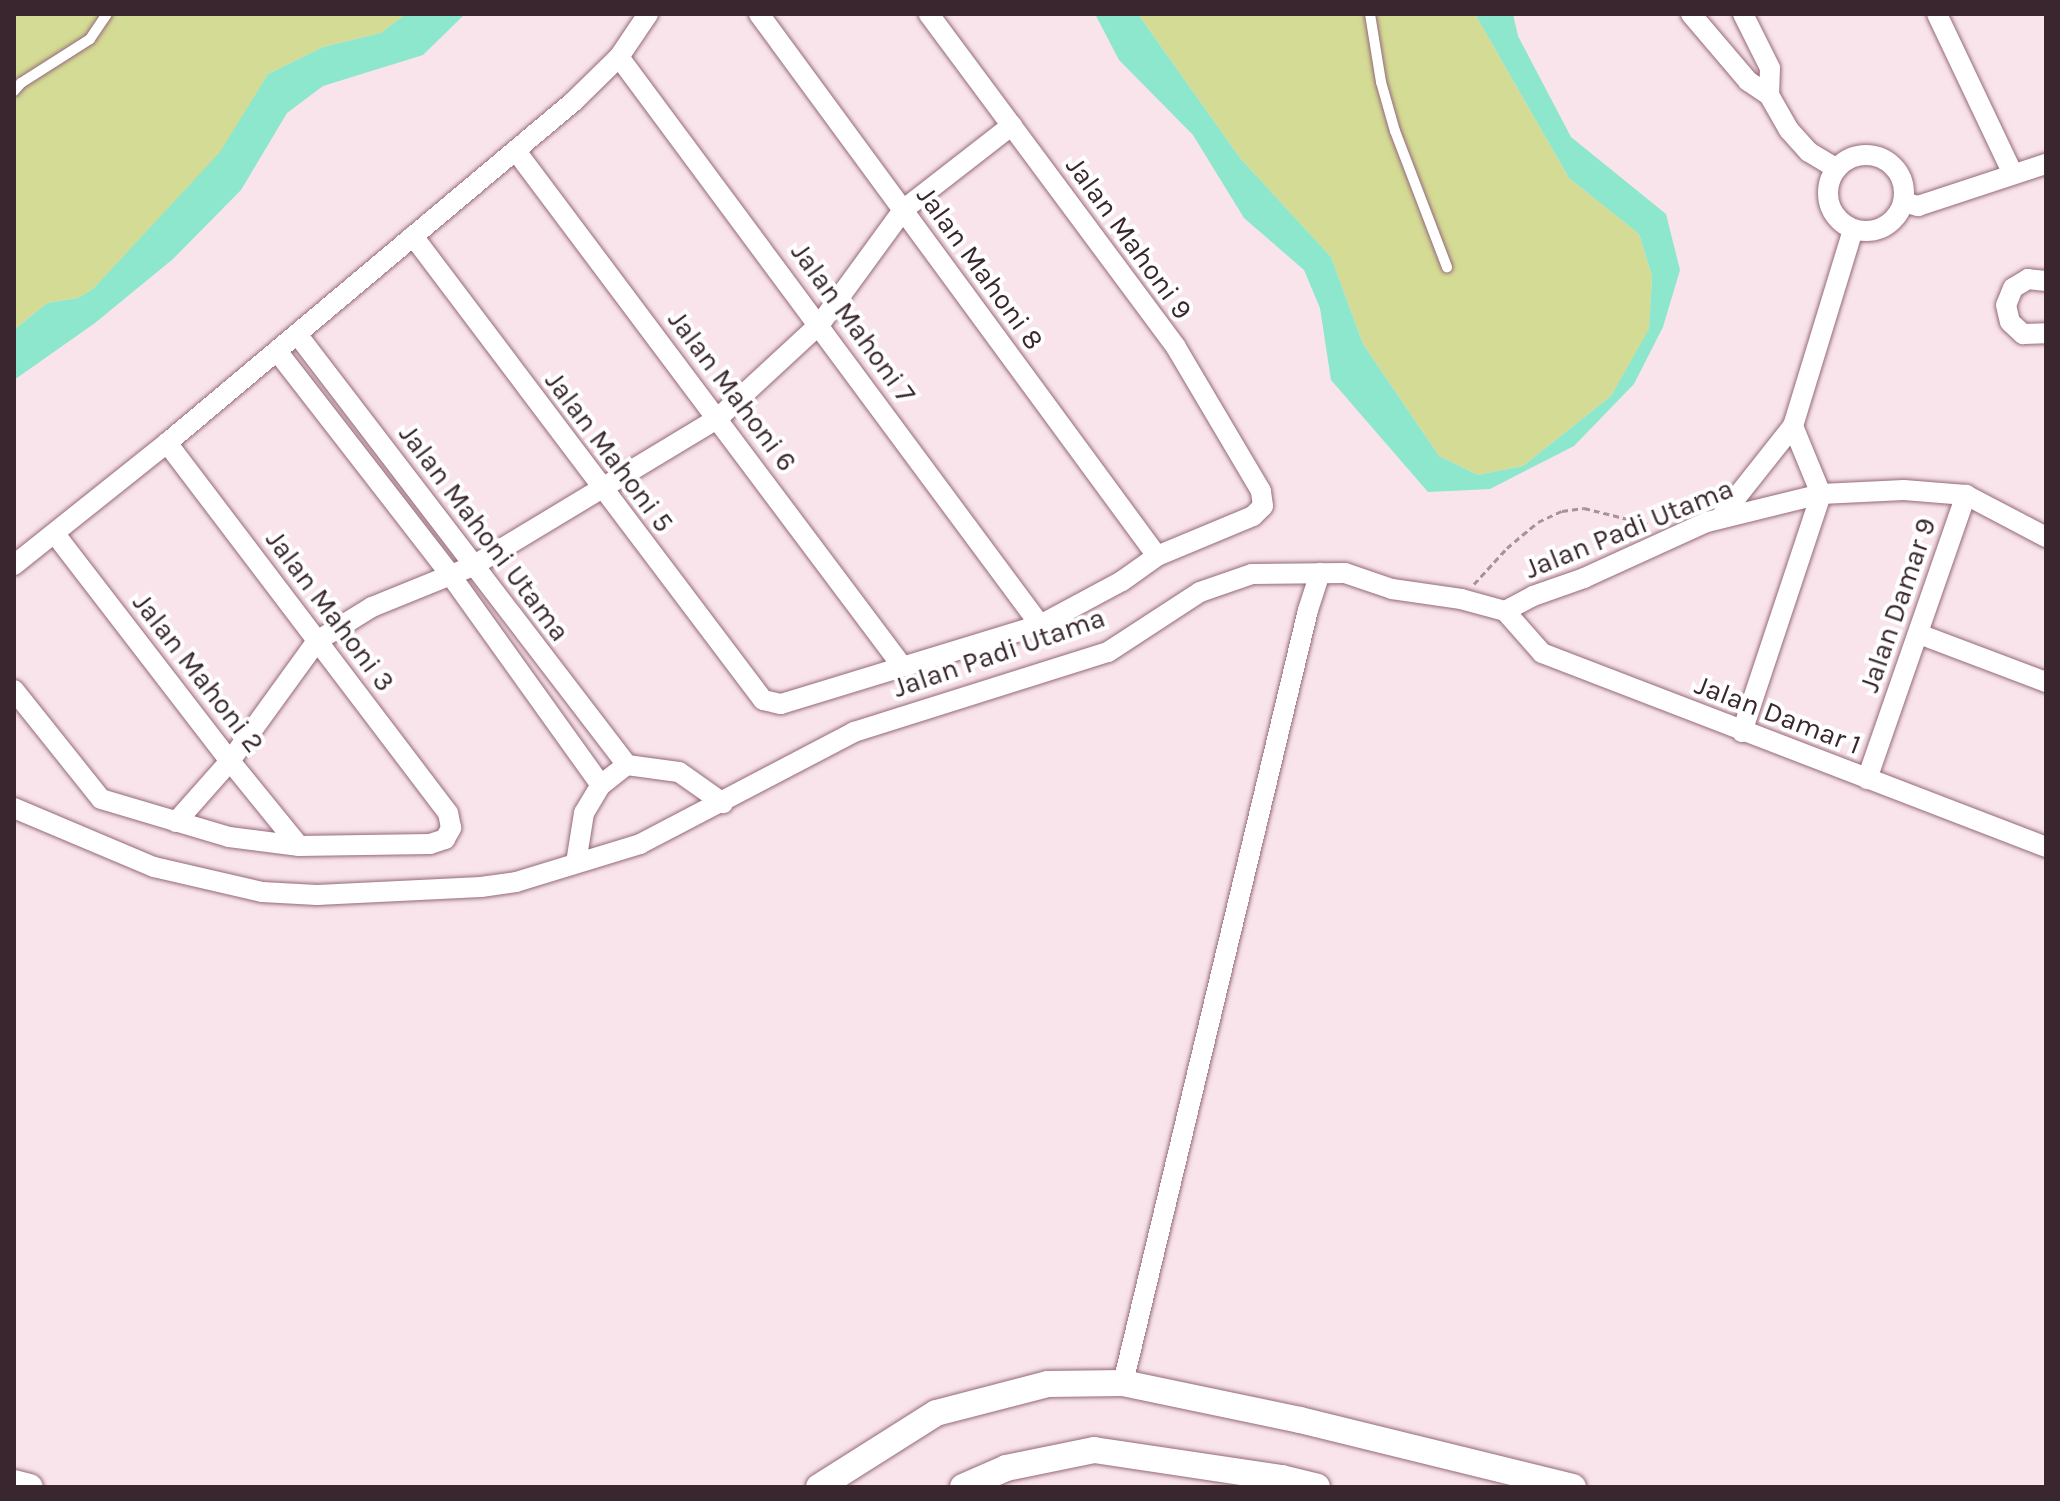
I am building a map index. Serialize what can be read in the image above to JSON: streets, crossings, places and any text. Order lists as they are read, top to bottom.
{
  "streets": {
    "street": [
      "Jalan Mahoni 9",
      "Jalan Mahoni 8",
      "Jalan Mahoni 7",
      "Jalan Mahoni 6",
      "Jalan Mahoni 5",
      "Jalan Padi Utama",
      "Jalan Mahoni Utama",
      "Jalan Damar 9",
      "Jalan Mahoni 3",
      "Jalan Mahoni 2",
      "Jalan Damar 1"
    ]
  },
  "crossings": [
    ["Jalan Mahoni 9", "Jalan Mahoni 8"],
    ["Jalan Mahoni 6", "Jalan Mahoni 5"],
    ["Jalan Padi Utama", "Jalan Damar 9"],
    ["Jalan Padi Utama", "Jalan Damar 1"],
    ["Jalan Damar 9", "Jalan Damar 1"],
    ["Jalan Mahoni 3", "Jalan Mahoni 2"]
  ]
}
